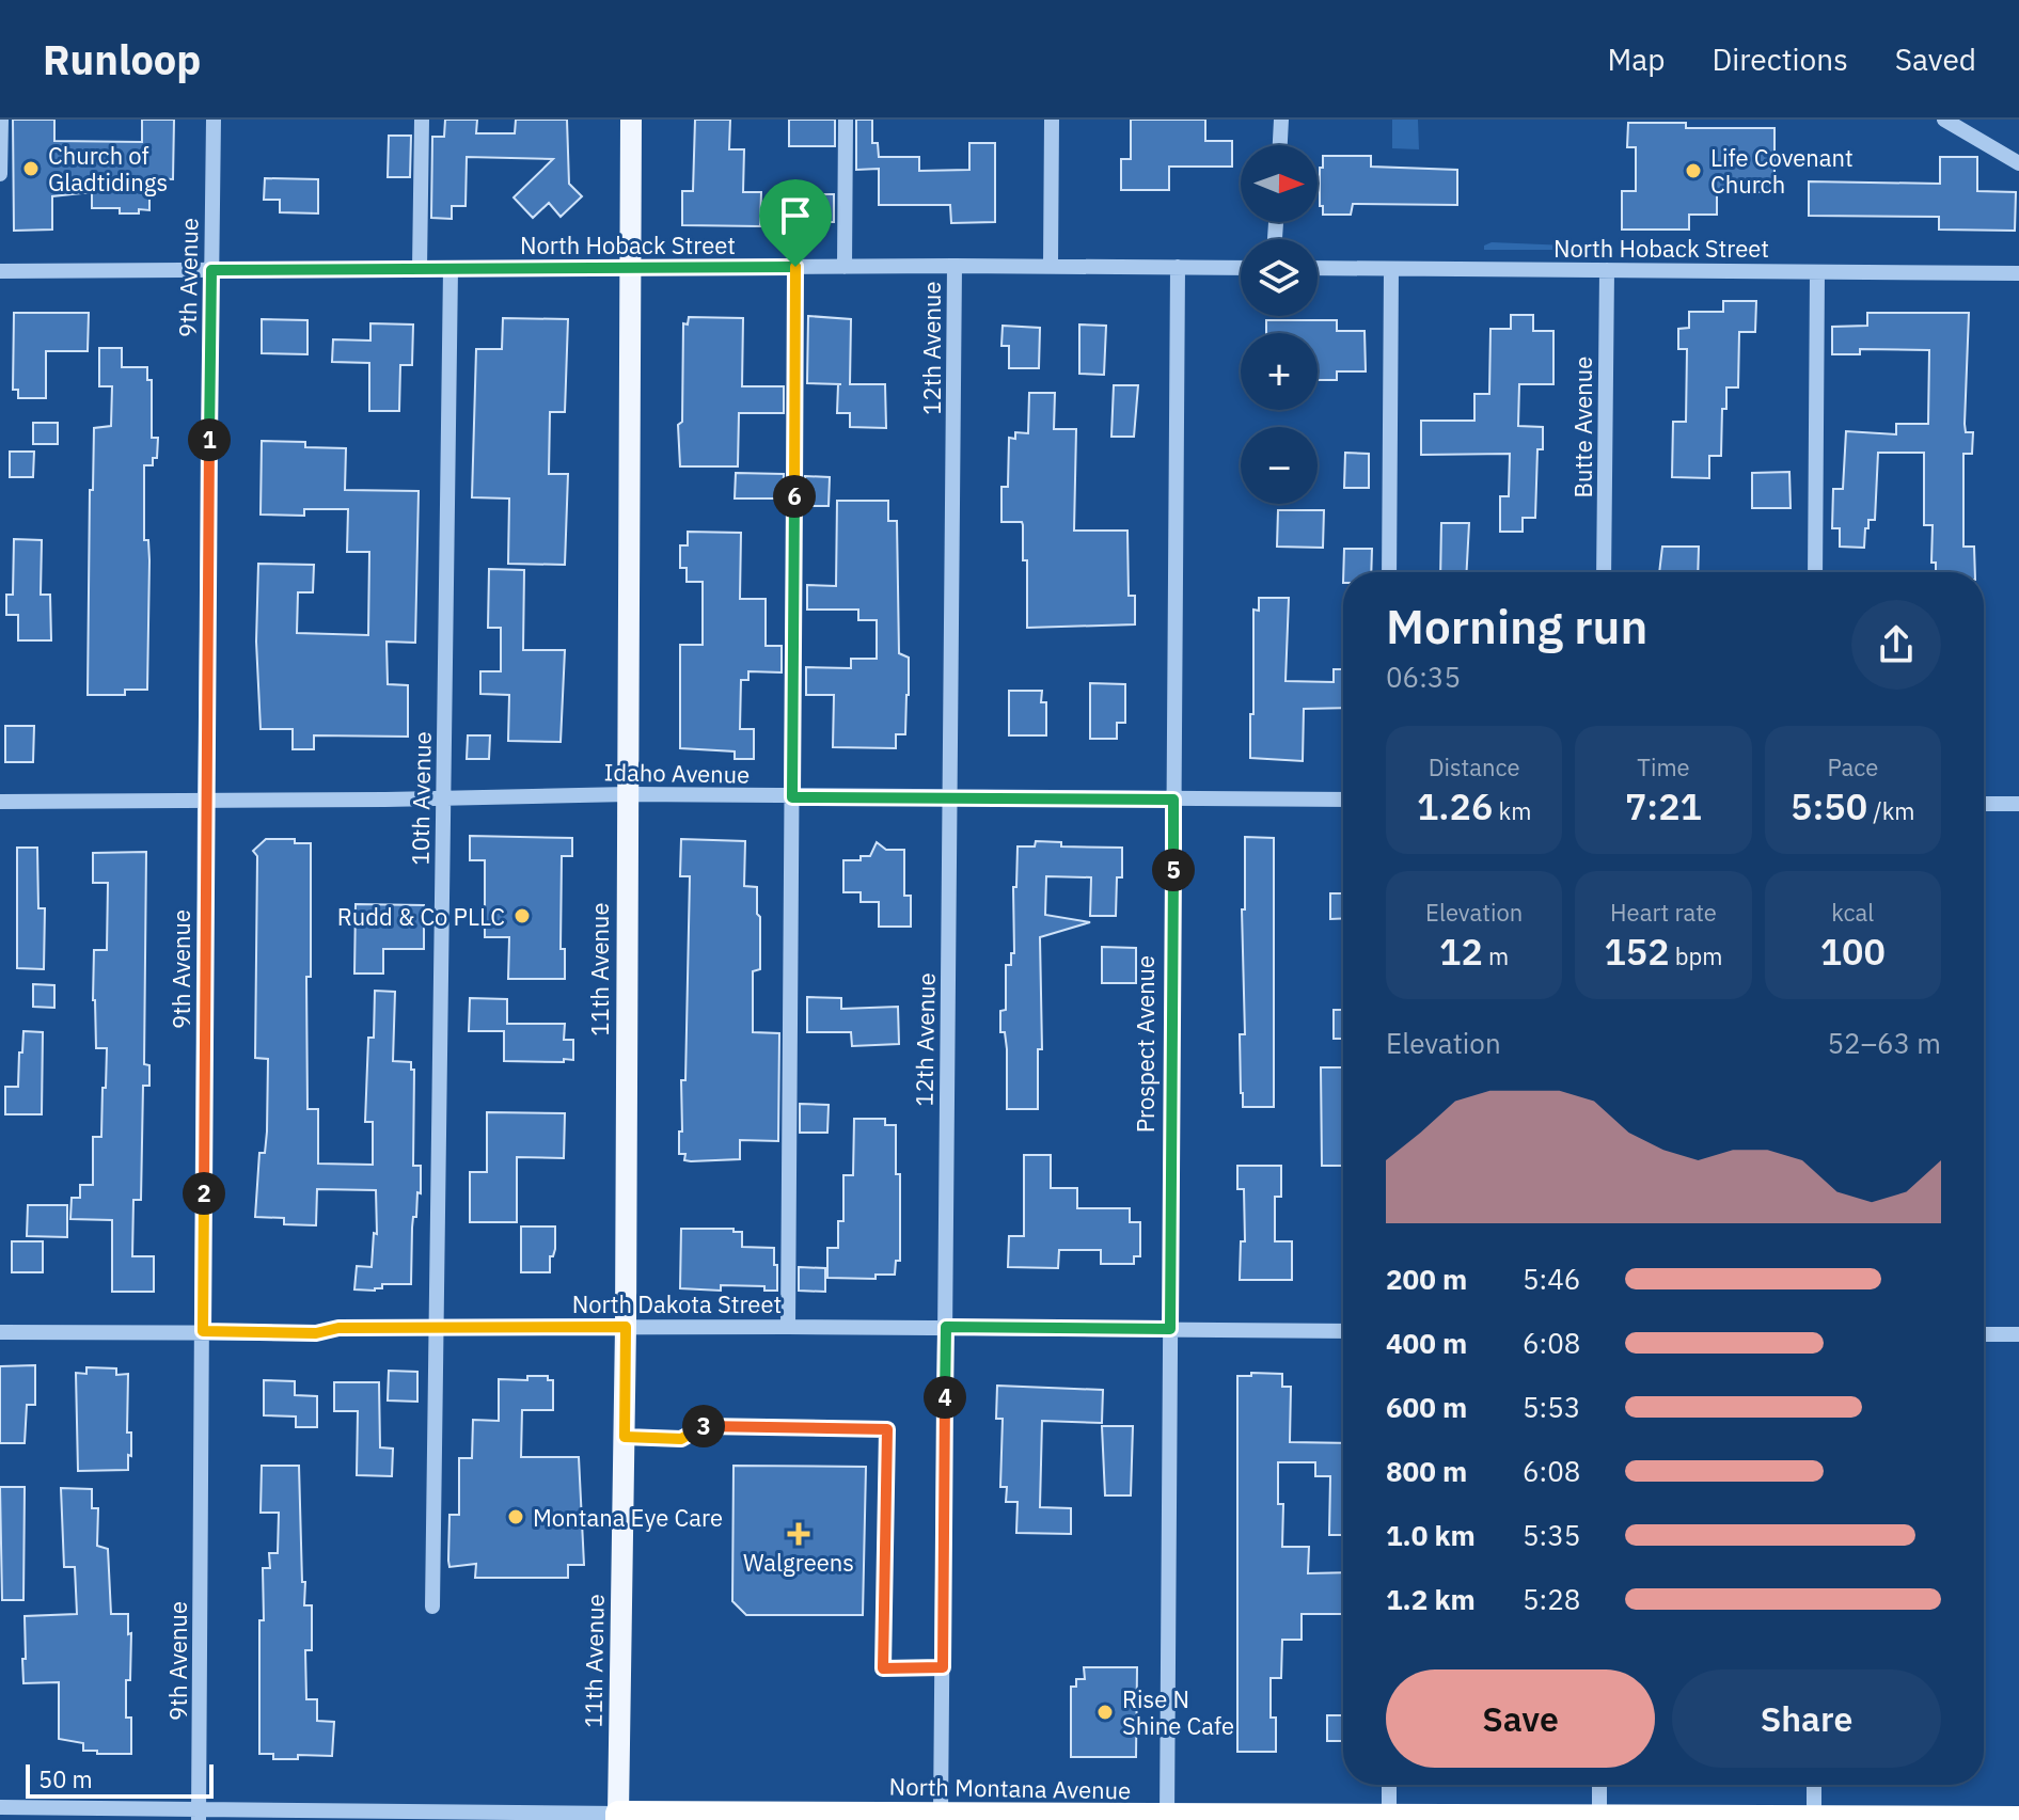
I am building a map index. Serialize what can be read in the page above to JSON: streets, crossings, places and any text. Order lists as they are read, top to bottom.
{
  "streets": {
    "highway": ["North Montana Avenue"],
    "main road": ["11th Avenue"],
    "street": [
      "North Hoback Street",
      "9th Avenue",
      "12th Avenue",
      "Butte Avenue",
      "Idaho Avenue",
      "10th Avenue",
      "Prospect Avenue",
      "North Dakota Street"
    ]
  },
  "crossings": [
    ["North Hoback Street", "9th Avenue"],
    ["North Hoback Street", "12th Avenue"],
    ["North Hoback Street", "Butte Avenue"],
    ["North Hoback Street", "10th Avenue"],
    ["North Hoback Street", "11th Avenue"],
    ["North Hoback Street", "Prospect Avenue"],
    ["9th Avenue", "Idaho Avenue"],
    ["9th Avenue", "North Dakota Street"],
    ["9th Avenue", "North Montana Avenue"],
    ["12th Avenue", "Idaho Avenue"],
    ["12th Avenue", "North Dakota Street"],
    ["12th Avenue", "North Montana Avenue"],
    ["Idaho Avenue", "10th Avenue"],
    ["Idaho Avenue", "11th Avenue"],
    ["Idaho Avenue", "Prospect Avenue"],
    ["10th Avenue", "North Dakota Street"],
    ["11th Avenue", "North Dakota Street"],
    ["11th Avenue", "North Montana Avenue"],
    ["Prospect Avenue", "North Dakota Street"],
    ["Prospect Avenue", "North Montana Avenue"]
  ],
  "places": {
    "other": [
      "Church of Gladtidings",
      "Life Covenant Church",
      "Rudd & Co PLLC",
      "Montana Eye Care",
      "Rise N Shine Cafe"
    ],
    "health": ["Walgreens"]
  },
  "scale_bar": "50 m",
  "north": "right",
  "page": {
    "header": "Runloop",
    "nav": ["Map", "Directions", "Saved"],
    "map_buttons": ["+", "−"],
    "pins": [
      "1",
      "6",
      "5",
      "2",
      "4",
      "3"
    ],
    "heading": ["Morning run", "06:35"],
    "stats": [
      ["Distance", "1.26 km"],
      ["Time", "7:21"],
      ["Pace", "5:50 /km"],
      ["Elevation", "12 m"],
      ["Heart rate", "152 bpm"],
      ["kcal", "100"]
    ],
    "chart": ["Elevation", "52–63 m"],
    "list": [
      {
        "name": "200 m",
        "note": "5:46"
      },
      {
        "name": "400 m",
        "note": "6:08"
      },
      {
        "name": "600 m",
        "note": "5:53"
      },
      {
        "name": "800 m",
        "note": "6:08"
      },
      {
        "name": "1.0 km",
        "note": "5:35"
      },
      {
        "name": "1.2 km",
        "note": "5:28"
      }
    ],
    "buttons": ["Save", "Share"],
    "scale": "50 m"
  }
}
